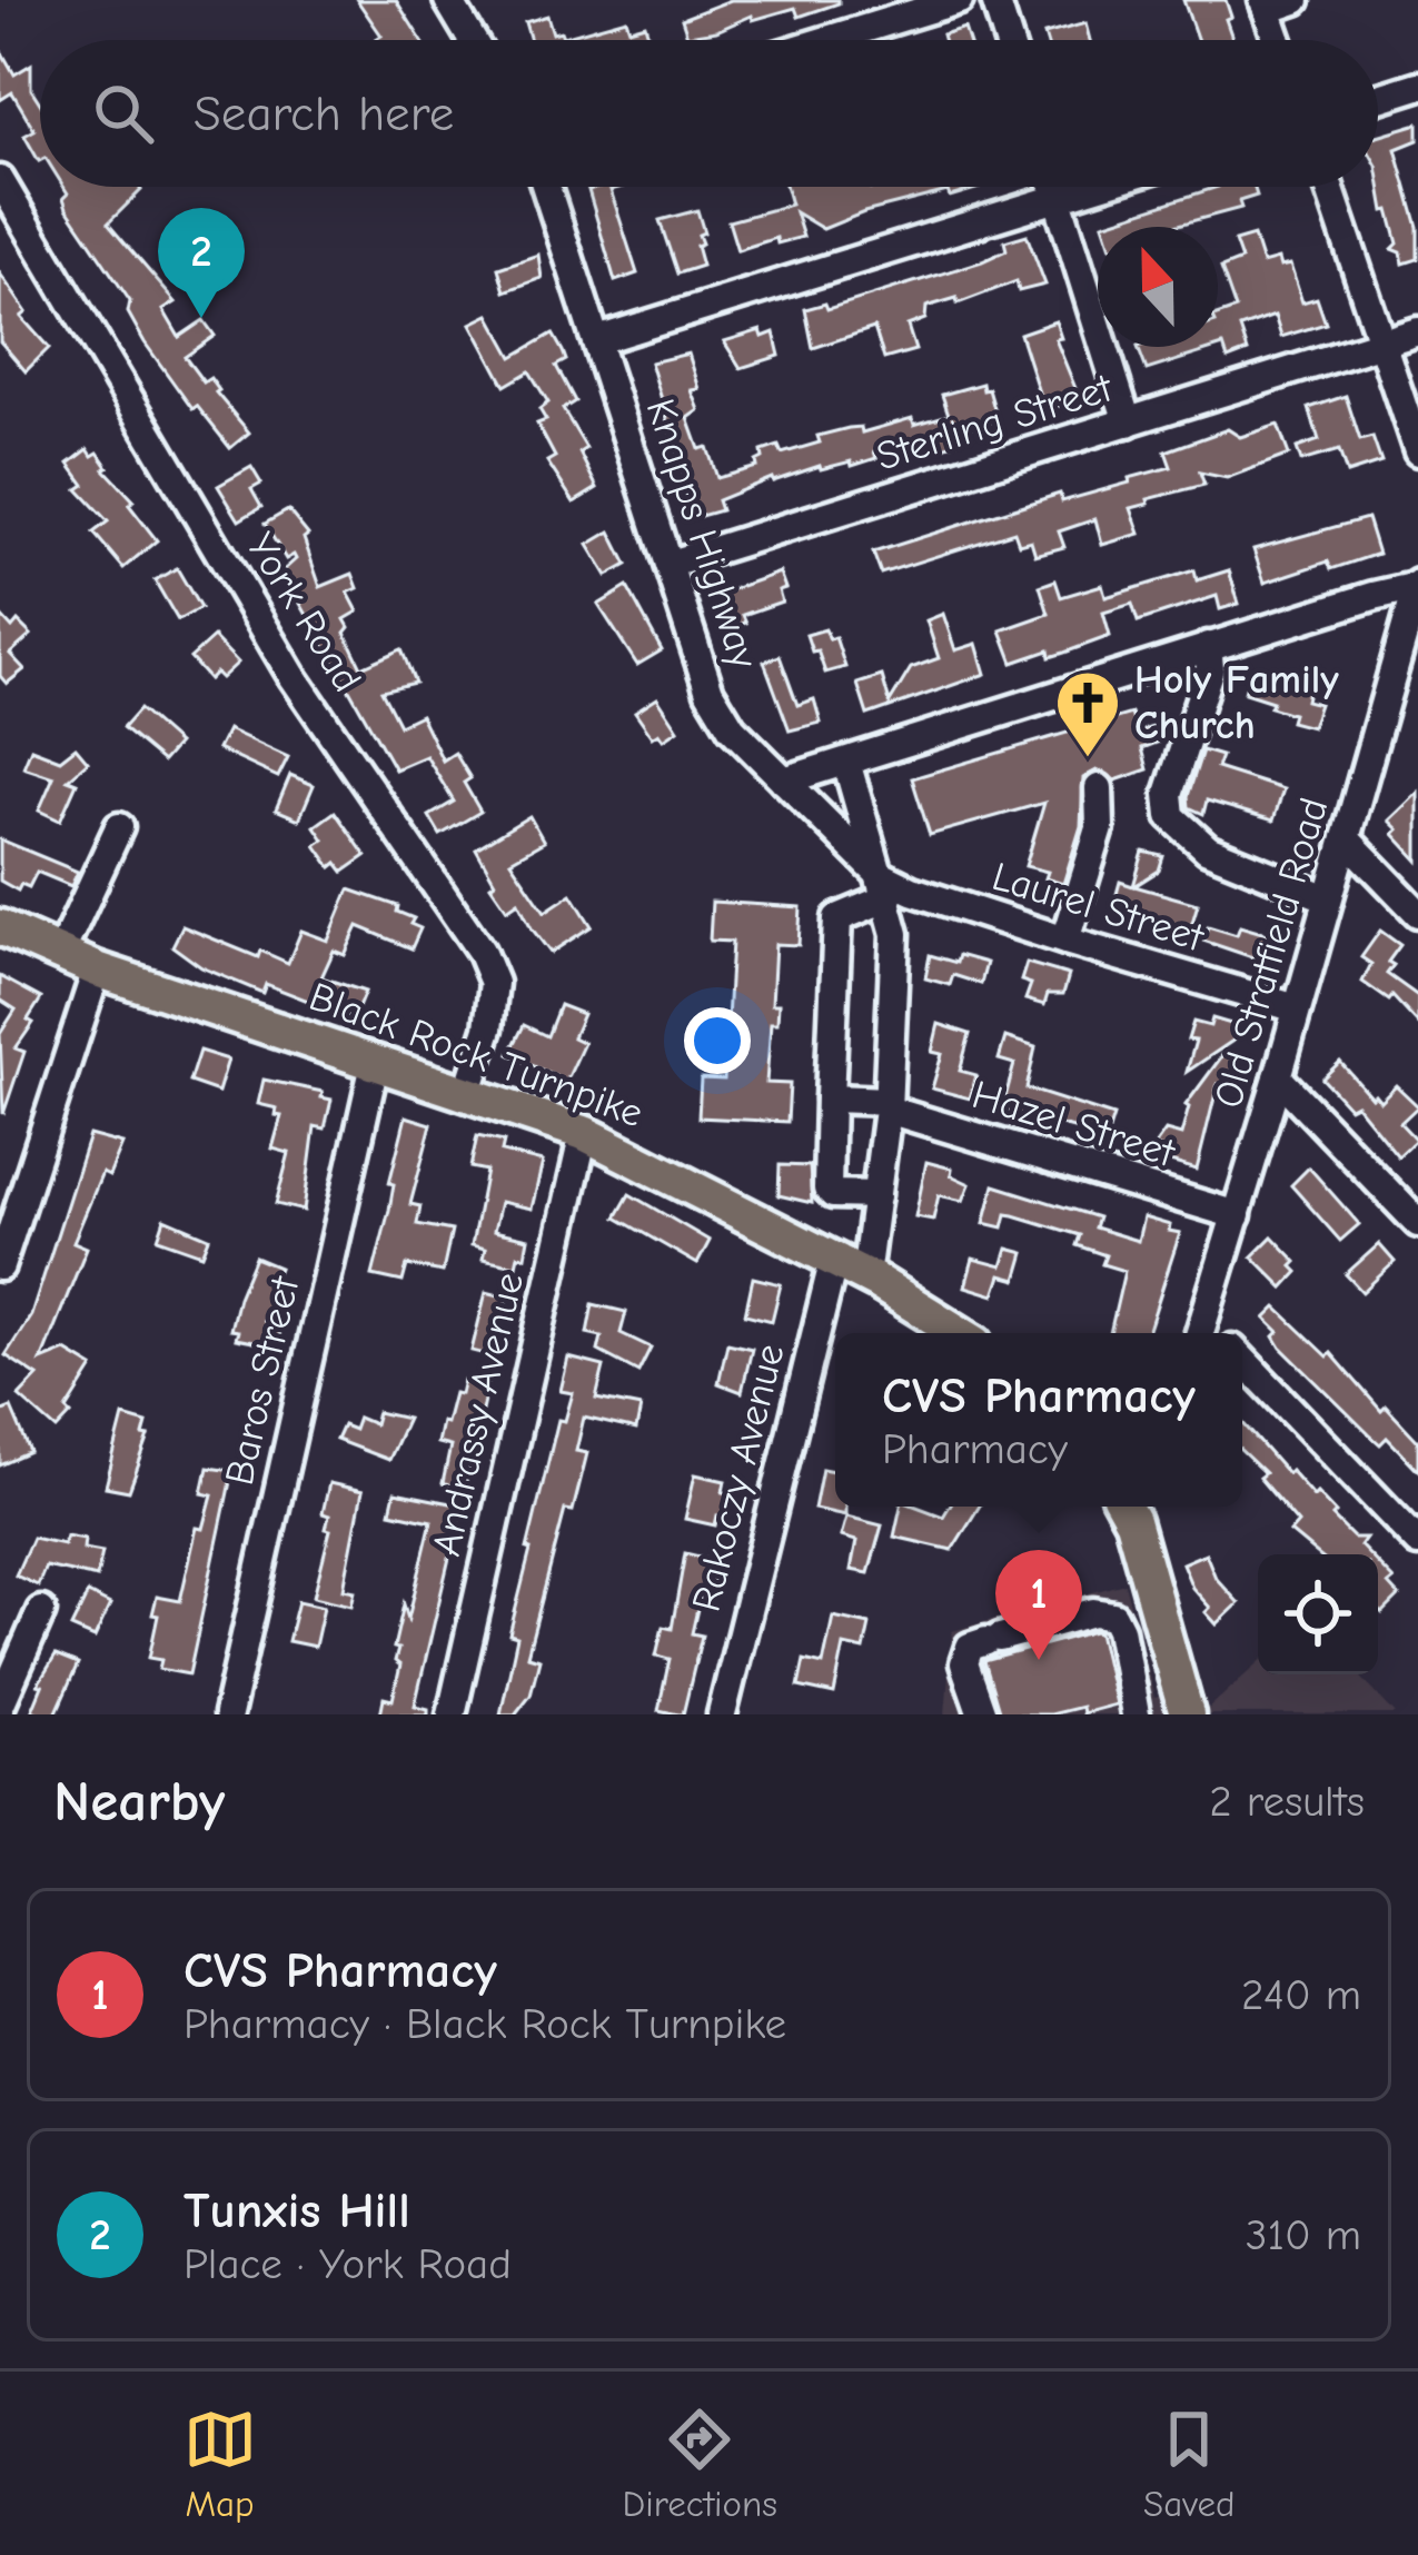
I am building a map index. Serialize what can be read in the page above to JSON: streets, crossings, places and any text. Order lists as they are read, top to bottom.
{
  "streets": {
    "main road": ["Black Rock Turnpike"],
    "street": [
      "Sterling Street",
      "Knapps Highway",
      "York Road",
      "Laurel Street",
      "Old Stratfield Road",
      "Hazel Street",
      "Baros Street",
      "Andrassy Avenue",
      "Rakoczy Avenue"
    ]
  },
  "crossings": [
    ["Sterling Street", "Knapps Highway"],
    ["Knapps Highway", "Laurel Street"],
    ["York Road", "Black Rock Turnpike"],
    ["Laurel Street", "Old Stratfield Road"],
    ["Old Stratfield Road", "Hazel Street"],
    ["Black Rock Turnpike", "Baros Street"],
    ["Black Rock Turnpike", "Andrassy Avenue"],
    ["Black Rock Turnpike", "Rakoczy Avenue"]
  ],
  "places": {
    "church": ["Holy Family Church"]
  },
  "north": "top",
  "page": {
    "search": "Search here",
    "pins": ["2", "1"],
    "popup": ["CVS Pharmacy", "Pharmacy"],
    "heading": ["Nearby", "2 results"],
    "list": [
      {
        "mark": "1",
        "name": "CVS Pharmacy",
        "note": "Pharmacy · Black Rock Turnpike",
        "value": "240 m"
      },
      {
        "mark": "2",
        "name": "Tunxis Hill",
        "note": "Place · York Road",
        "value": "310 m"
      }
    ],
    "nav": ["Map", "Directions", "Saved"]
  }
}
